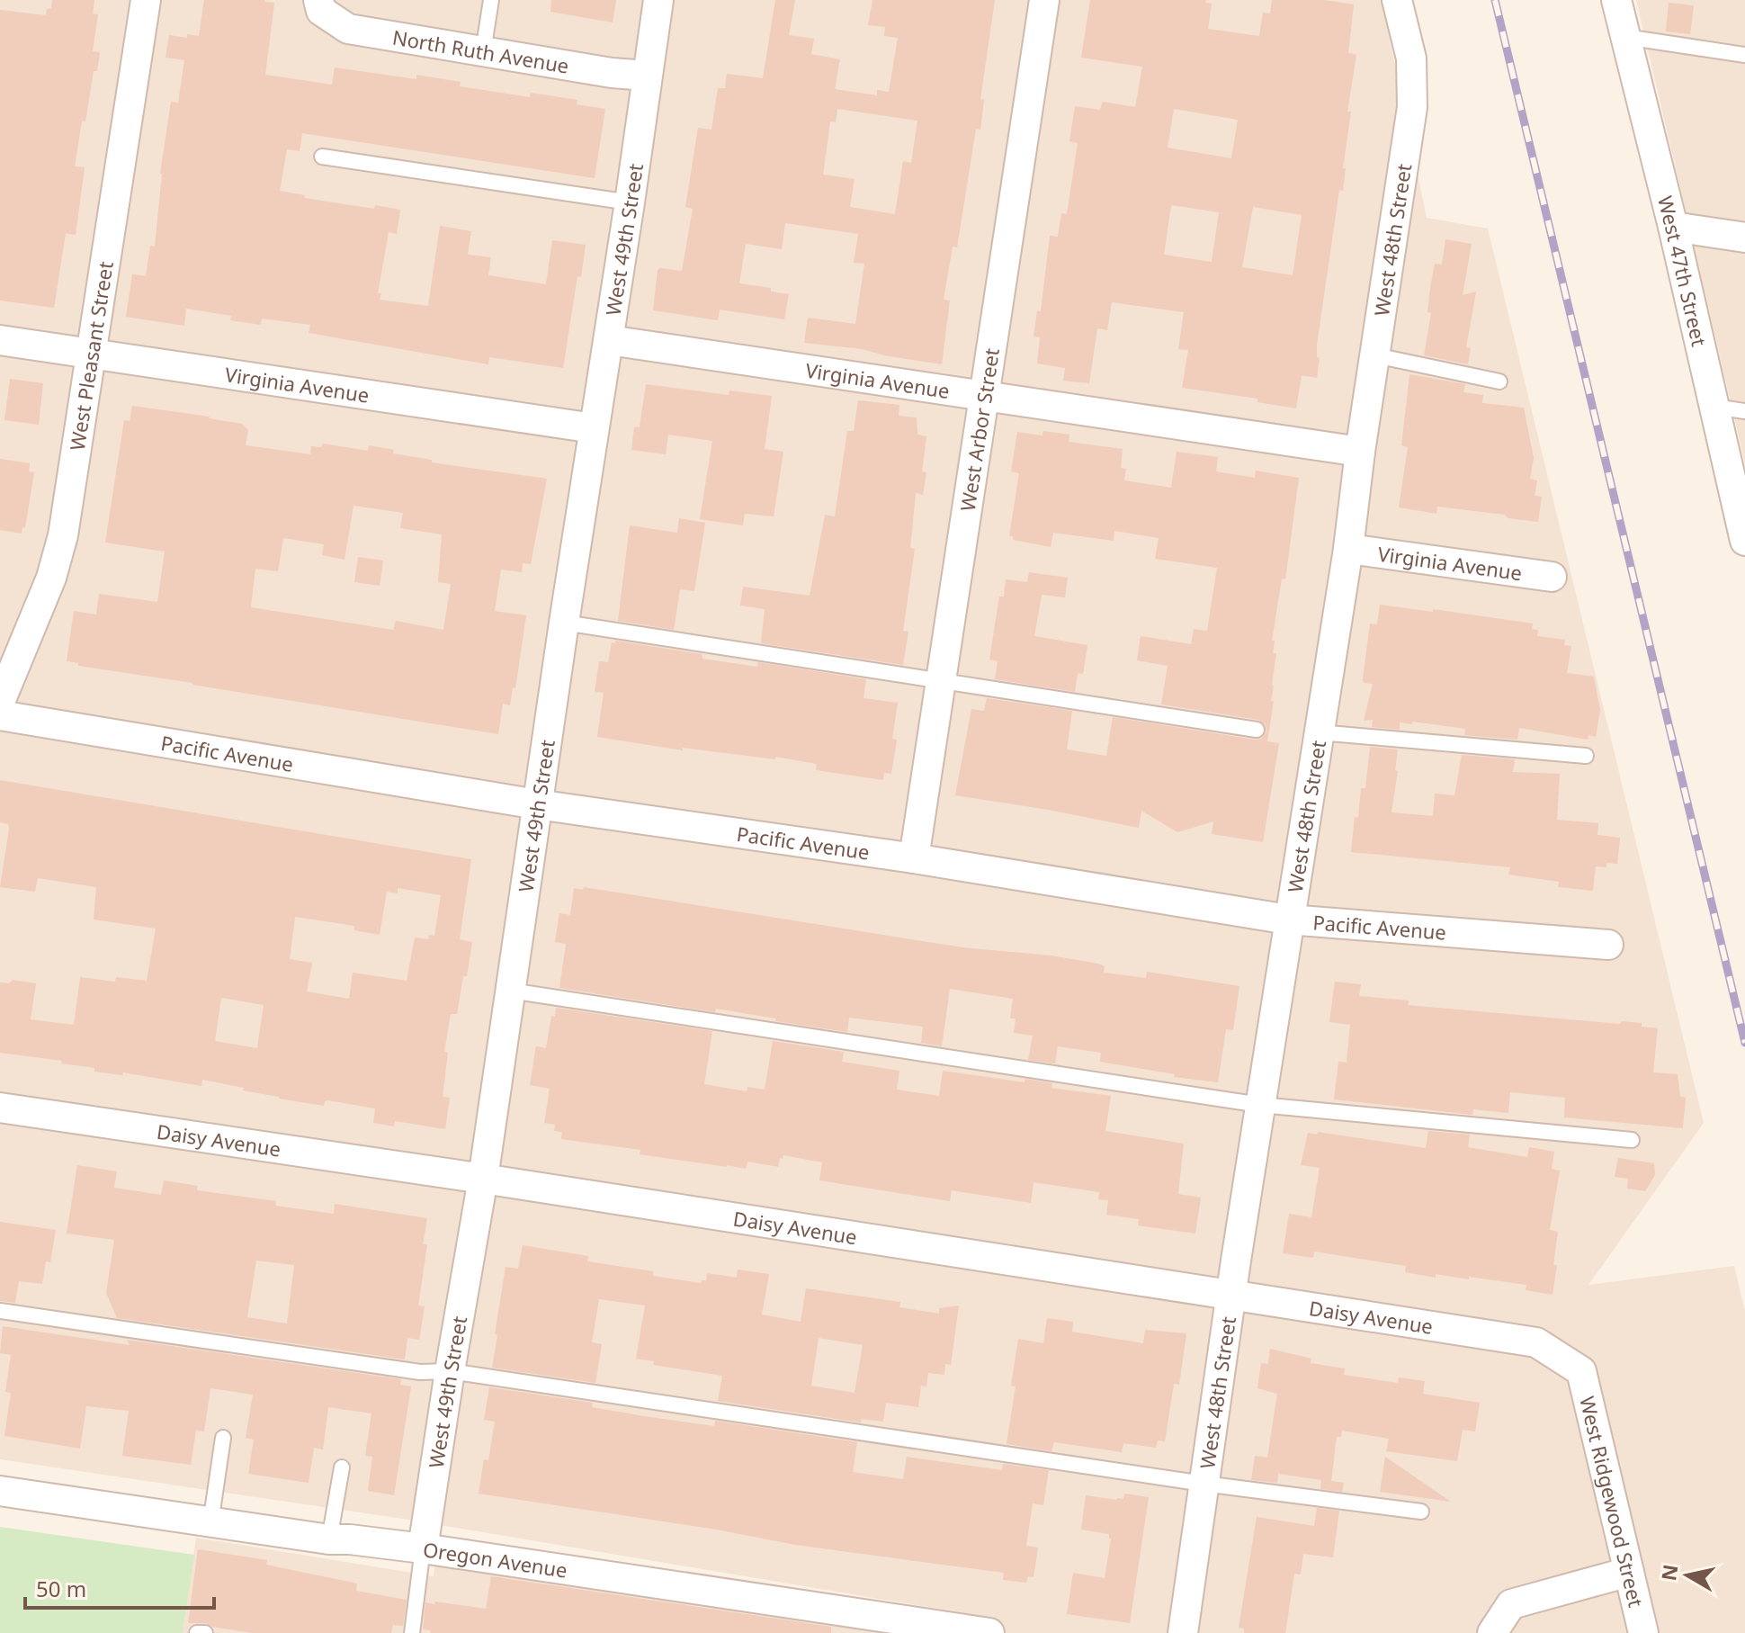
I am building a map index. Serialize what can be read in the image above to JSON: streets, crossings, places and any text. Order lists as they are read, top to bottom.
{
  "streets": {
    "street": [
      "North Ruth Avenue",
      "West 49th Street",
      "West 48th Street",
      "West 47th Street",
      "West Pleasant Street",
      "Virginia Avenue",
      "West Arbor Street",
      "Pacific Avenue",
      "Daisy Avenue",
      "West Ridgewood Street",
      "Oregon Avenue"
    ]
  },
  "crossings": [
    ["North Ruth Avenue", "West 49th Street"],
    ["West 49th Street", "Virginia Avenue"],
    ["West 49th Street", "Pacific Avenue"],
    ["West 49th Street", "Daisy Avenue"],
    ["West 49th Street", "Oregon Avenue"],
    ["West 48th Street", "Virginia Avenue"],
    ["West 48th Street", "Pacific Avenue"],
    ["West 48th Street", "Daisy Avenue"],
    ["West Pleasant Street", "Virginia Avenue"],
    ["Virginia Avenue", "West Arbor Street"],
    ["West Arbor Street", "Pacific Avenue"],
    ["Daisy Avenue", "West Ridgewood Street"]
  ],
  "scale_bar": "50 m",
  "north": "left"
}
